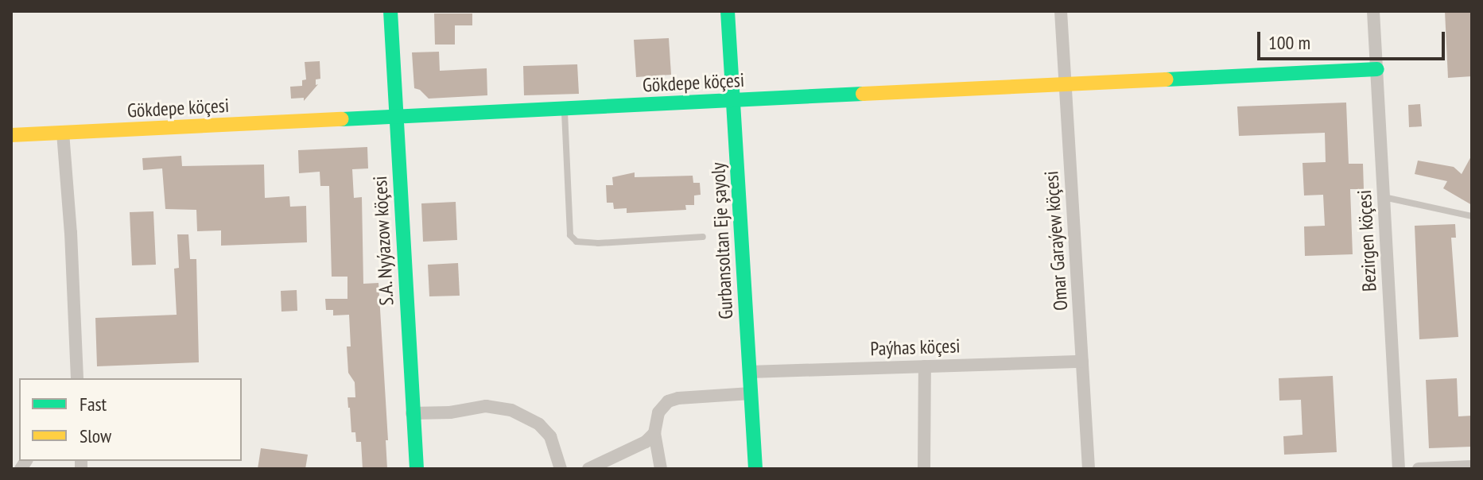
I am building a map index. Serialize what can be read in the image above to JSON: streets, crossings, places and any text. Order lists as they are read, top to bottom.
{
  "streets": {
    "street": [
      "Gökdepe köçesi",
      "S.A. Nyýazow köçesi",
      "Gurbansoltan Eje şayoly",
      "Omar Garaýew köçesi",
      "Bezirgen köçesi",
      "Paýhas köçesi"
    ]
  },
  "crossings": [
    ["Gökdepe köçesi", "S.A. Nyýazow köçesi"],
    ["Gökdepe köçesi", "Gurbansoltan Eje şayoly"],
    ["Gökdepe köçesi", "Omar Garaýew köçesi"],
    ["Gökdepe köçesi", "Bezirgen köçesi"],
    ["Gurbansoltan Eje şayoly", "Paýhas köçesi"],
    ["Omar Garaýew köçesi", "Paýhas köçesi"]
  ],
  "legend": ["Fast", "Slow"],
  "scale_bar": "100 m"
}
